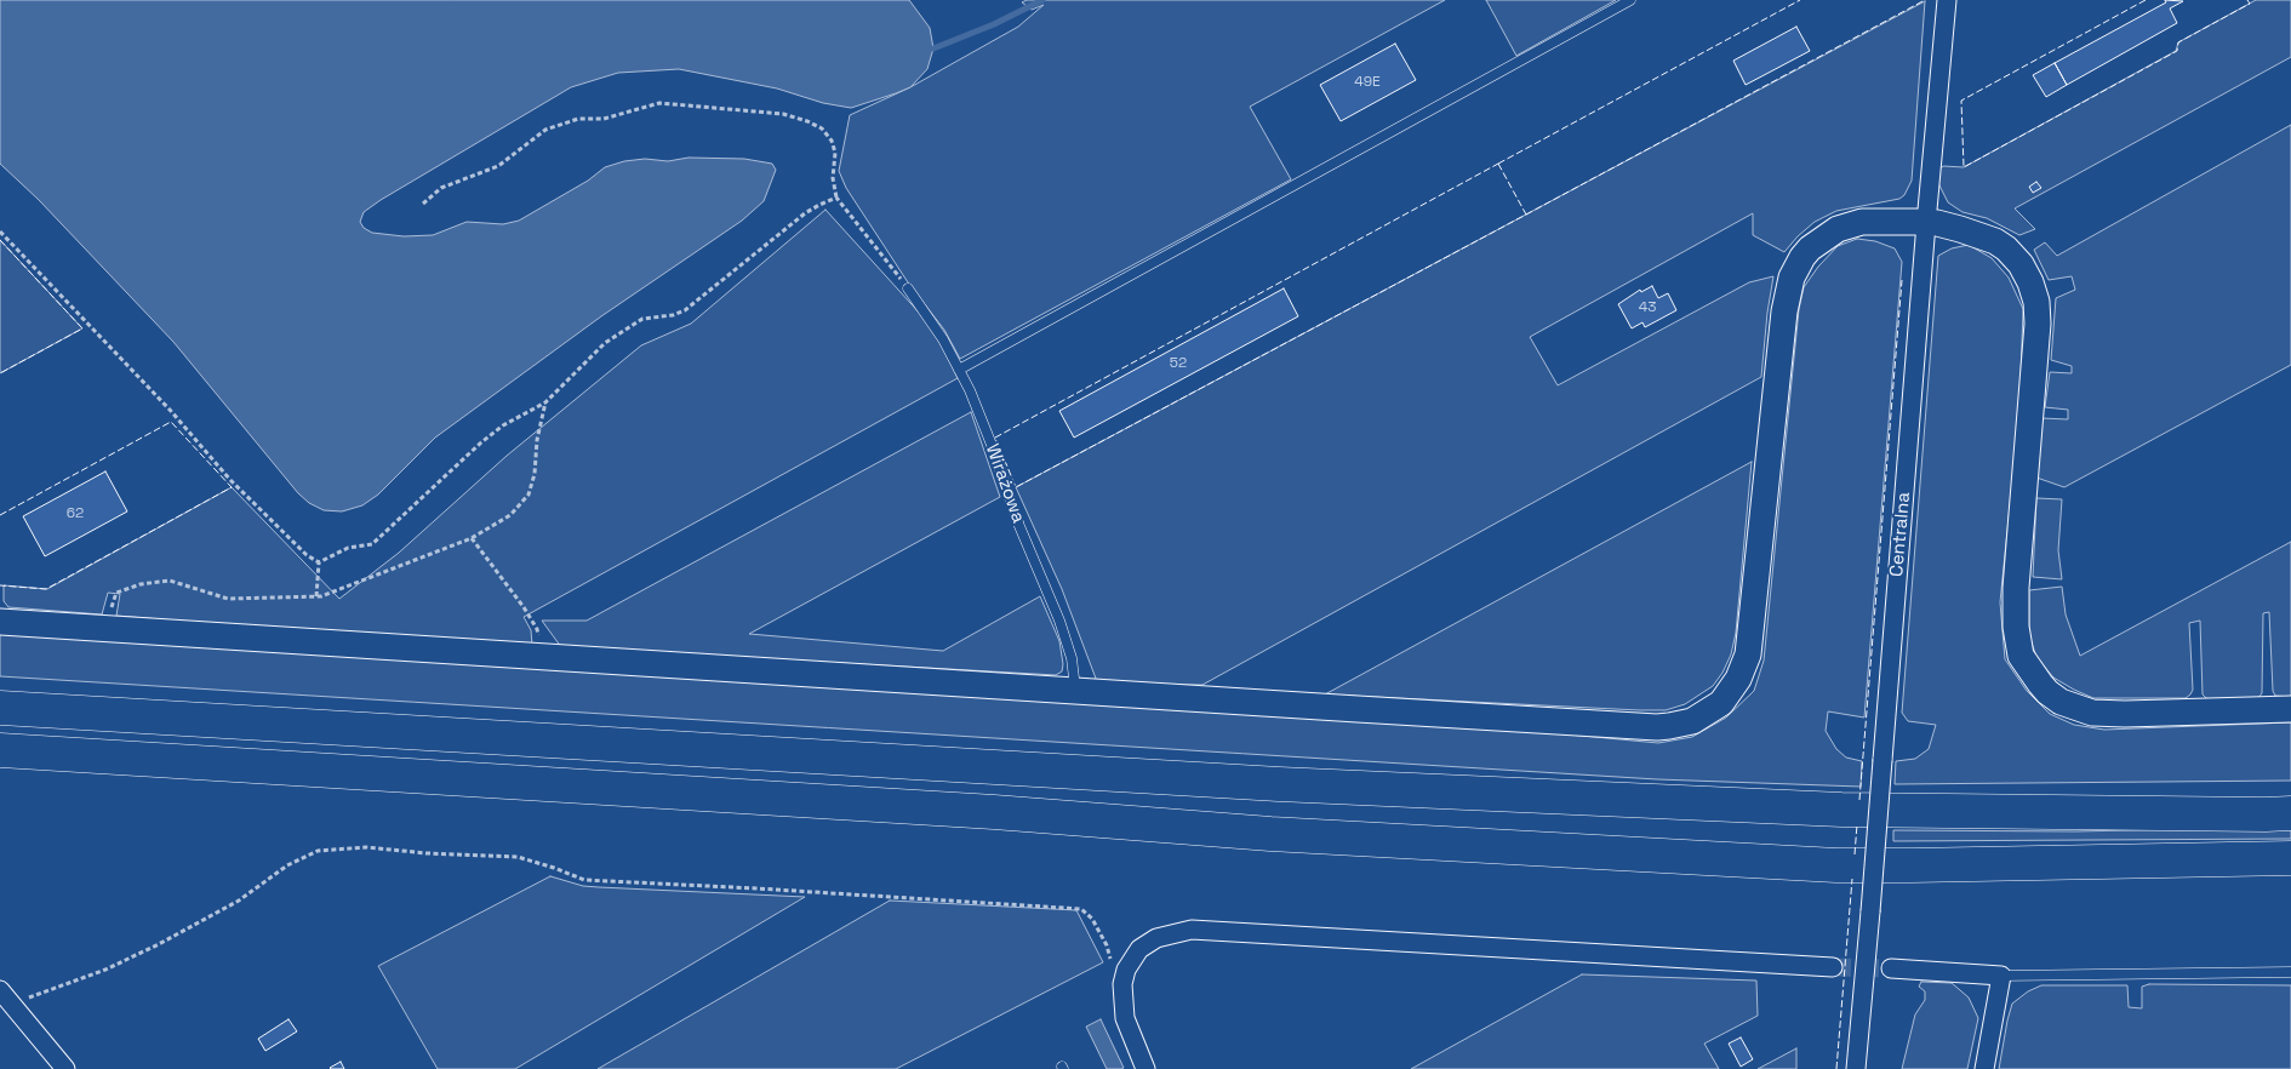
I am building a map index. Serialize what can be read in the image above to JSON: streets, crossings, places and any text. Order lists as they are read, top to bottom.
{
  "streets": {
    "street": ["Centralna"],
    "lane": ["Wirażowa"]
  },
  "house_numbers": [
    "49E",
    "43",
    "52",
    "62"
  ]
}
